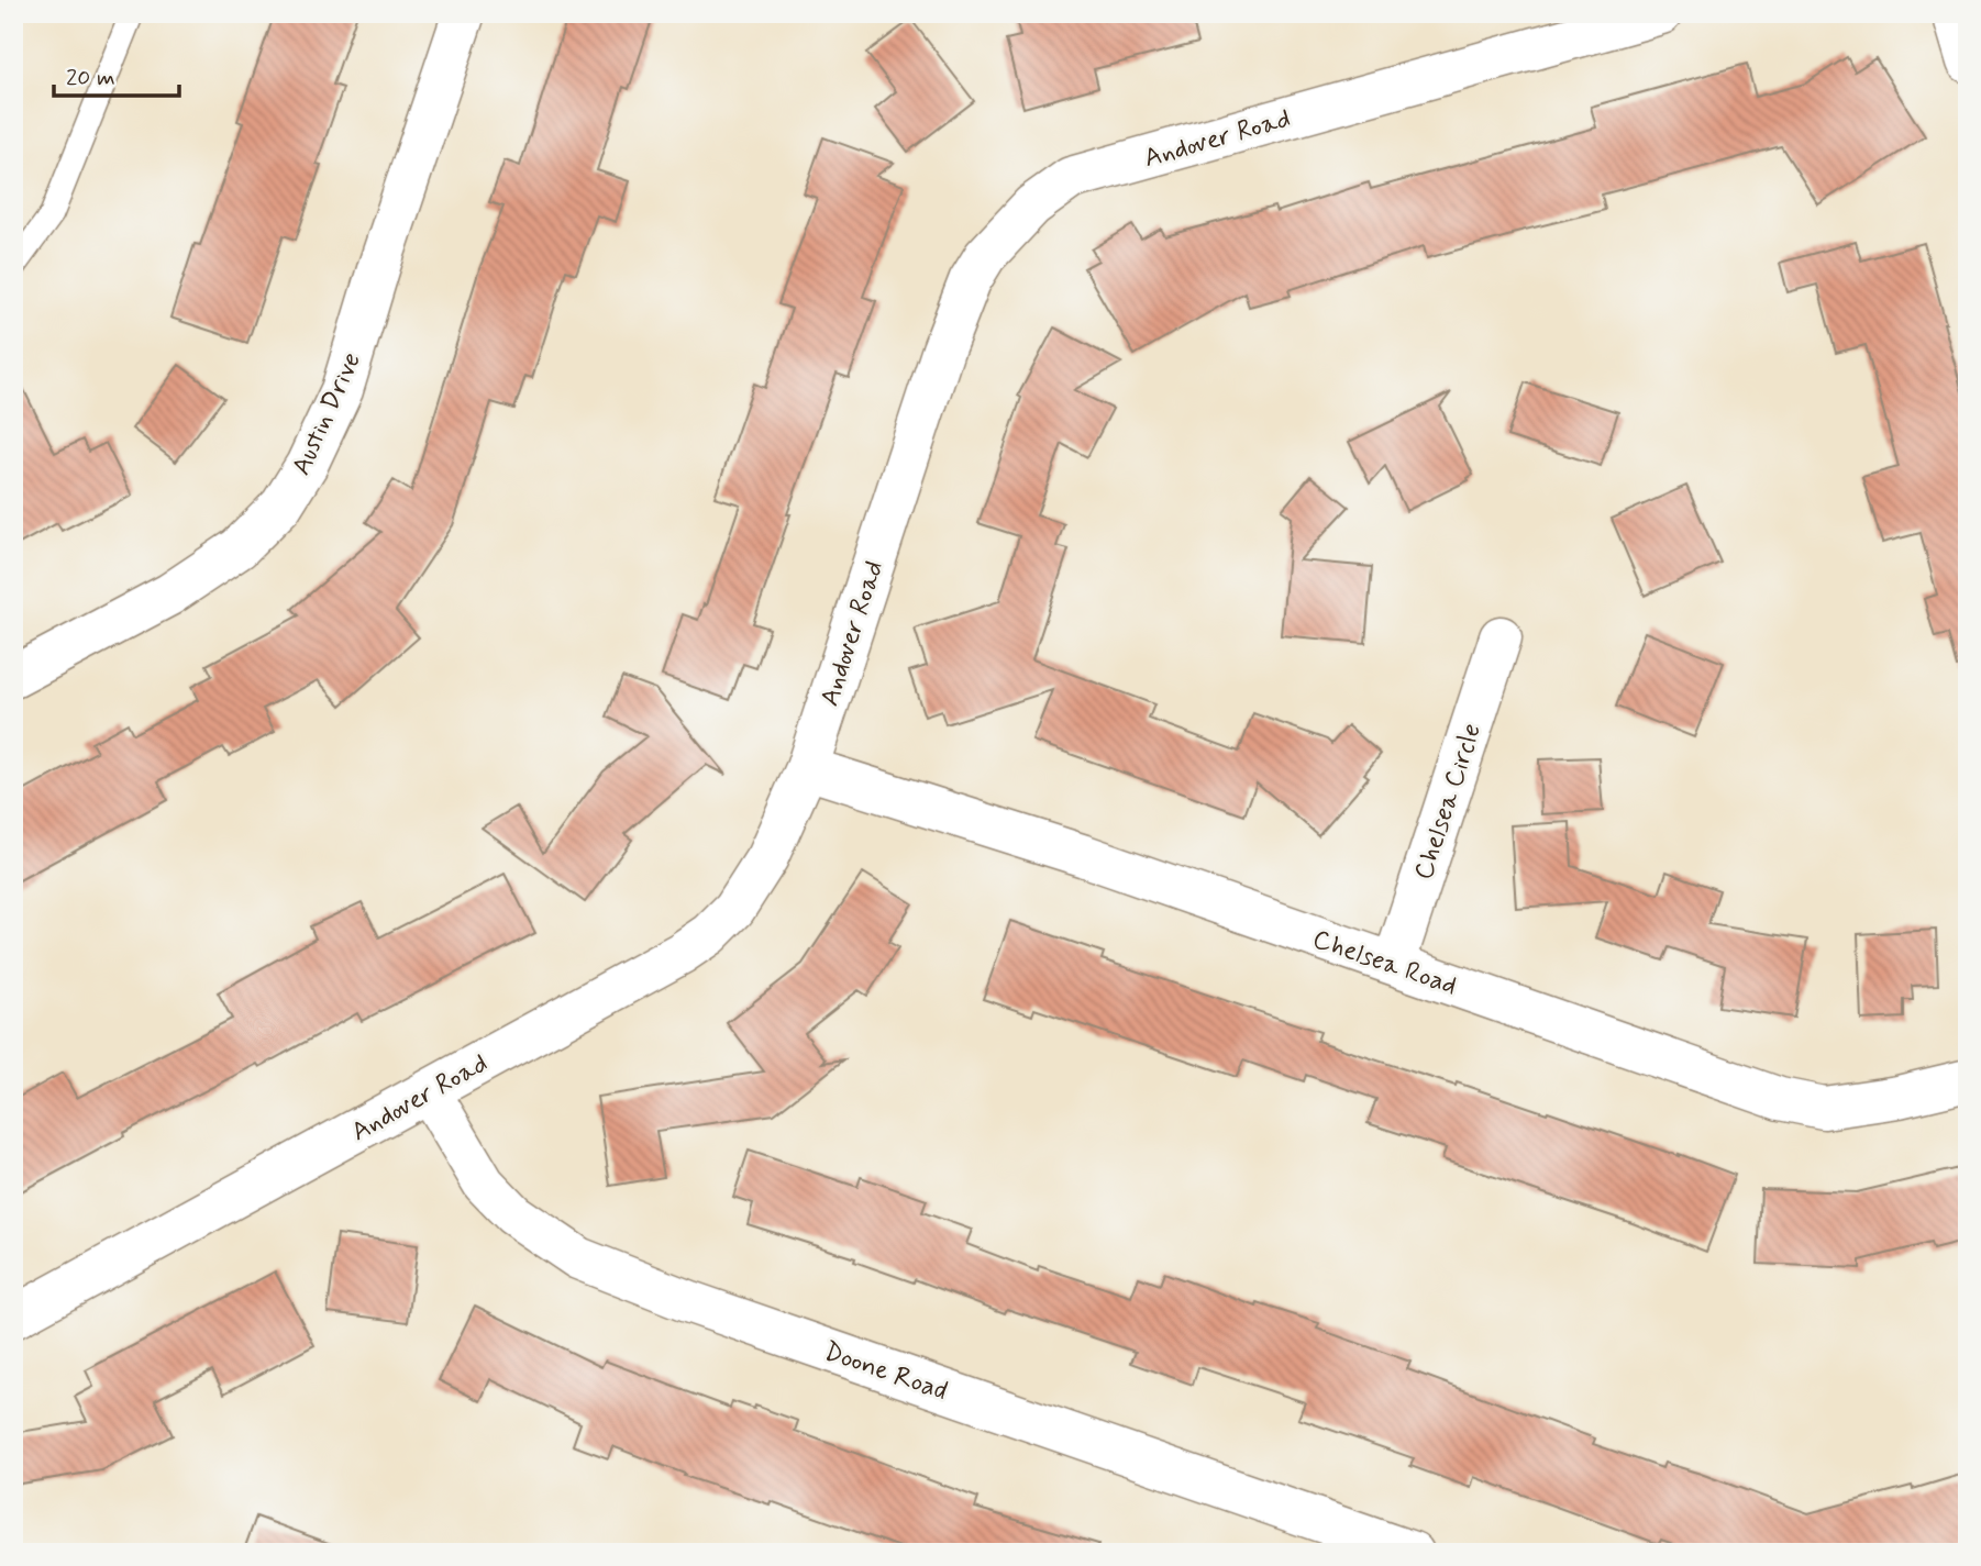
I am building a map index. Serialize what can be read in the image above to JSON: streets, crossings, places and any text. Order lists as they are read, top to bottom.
{
  "streets": {
    "street": [
      "Andover Road",
      "Austin Drive",
      "Chelsea Circle",
      "Chelsea Road",
      "Doone Road"
    ]
  },
  "crossings": [
    ["Andover Road", "Chelsea Road"],
    ["Andover Road", "Doone Road"],
    ["Chelsea Circle", "Chelsea Road"]
  ],
  "scale_bar": "20 m"
}
